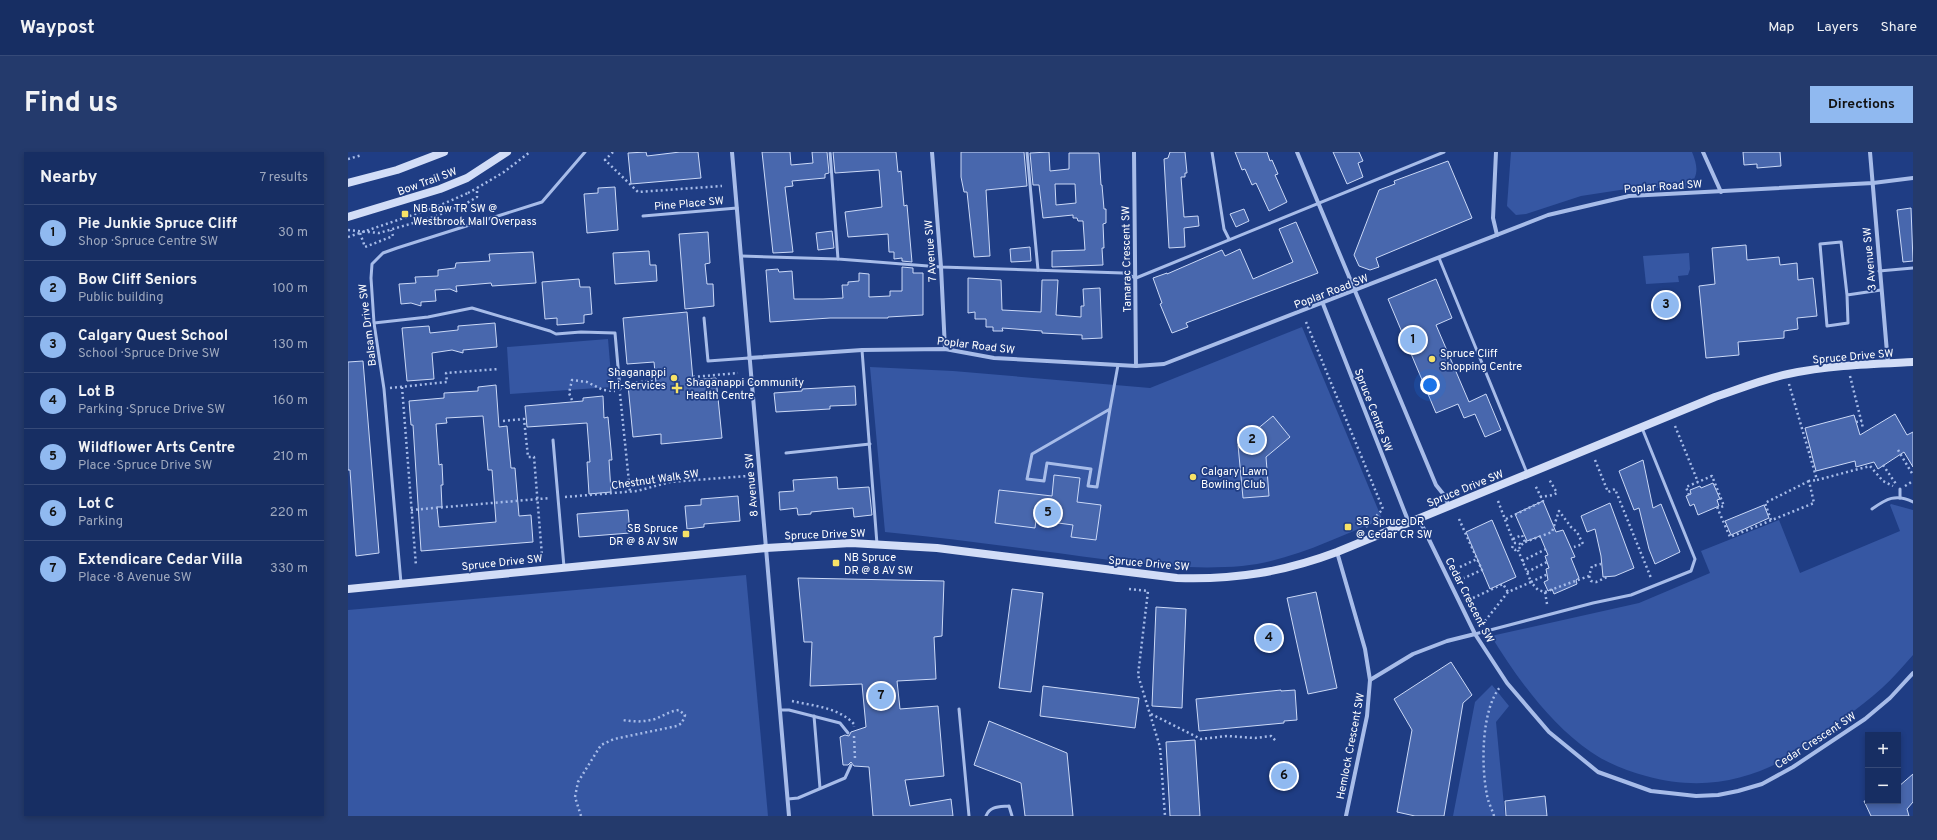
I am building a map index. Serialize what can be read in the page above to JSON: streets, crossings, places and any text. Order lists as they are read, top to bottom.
{
  "streets": {
    "street": [
      "Bow Trail SW",
      "Poplar Road SW",
      "7 Avenue SW",
      "Tamarac Crescent SW",
      "3 Avenue SW",
      "Spruce Drive SW",
      "Spruce Centre SW",
      "8 Avenue SW",
      "Cedar Crescent SW",
      "Hemlock Crescent SW"
    ],
    "lane": ["Pine Place SW", "Balsam Drive SW"],
    "path": ["Chestnut Walk SW"]
  },
  "crossings": [
    ["Poplar Road SW", "7 Avenue SW"],
    ["Poplar Road SW", "Tamarac Crescent SW"],
    ["Poplar Road SW", "3 Avenue SW"],
    ["Poplar Road SW", "Spruce Centre SW"],
    ["Poplar Road SW", "8 Avenue SW"],
    ["Pine Place SW", "8 Avenue SW"],
    ["3 Avenue SW", "Spruce Drive SW"],
    ["Balsam Drive SW", "Spruce Drive SW"],
    ["Spruce Drive SW", "Spruce Centre SW"],
    ["Spruce Drive SW", "8 Avenue SW"],
    ["Spruce Drive SW", "Cedar Crescent SW"],
    ["Spruce Drive SW", "Hemlock Crescent SW"],
    ["Cedar Crescent SW", "Hemlock Crescent SW"]
  ],
  "places": {
    "transit": [
      "NB Bow TR SW @ Westbrook Mall Overpass",
      "SB Spruce DR @ Cedar CR SW",
      "SB Spruce DR @ 8 AV SW",
      "NB Spruce DR @ 8 AV SW"
    ],
    "other": ["Spruce Cliff Shopping Centre", "Shaganappi Tri-Services", "Calgary Lawn Bowling Club"],
    "health": ["Shaganappi Community Health Centre"]
  },
  "page": {
    "header": "Waypost",
    "nav": ["Map", "Layers", "Share"],
    "title": "Find us",
    "buttons": "Directions",
    "heading": ["Nearby", "7 results"],
    "list": [
      {
        "mark": "1",
        "name": "Pie Junkie Spruce Cliff",
        "note": "Shop · Spruce Centre SW",
        "value": "30 m"
      },
      {
        "mark": "2",
        "name": "Bow Cliff Seniors",
        "note": "Public building",
        "value": "100 m"
      },
      {
        "mark": "3",
        "name": "Calgary Quest School",
        "note": "School · Spruce Drive SW",
        "value": "130 m"
      },
      {
        "mark": "4",
        "name": "Lot B",
        "note": "Parking · Spruce Drive SW",
        "value": "160 m"
      },
      {
        "mark": "5",
        "name": "Wildflower Arts Centre",
        "note": "Place · Spruce Drive SW",
        "value": "210 m"
      },
      {
        "mark": "6",
        "name": "Lot C",
        "note": "Parking",
        "value": "220 m"
      },
      {
        "mark": "7",
        "name": "Extendicare Cedar Villa",
        "note": "Place · 8 Avenue SW",
        "value": "330 m"
      }
    ],
    "pins": [
      "3",
      "1",
      "2",
      "5",
      "4",
      "7",
      "6"
    ],
    "map_buttons": ["+", "−"]
  }
}
